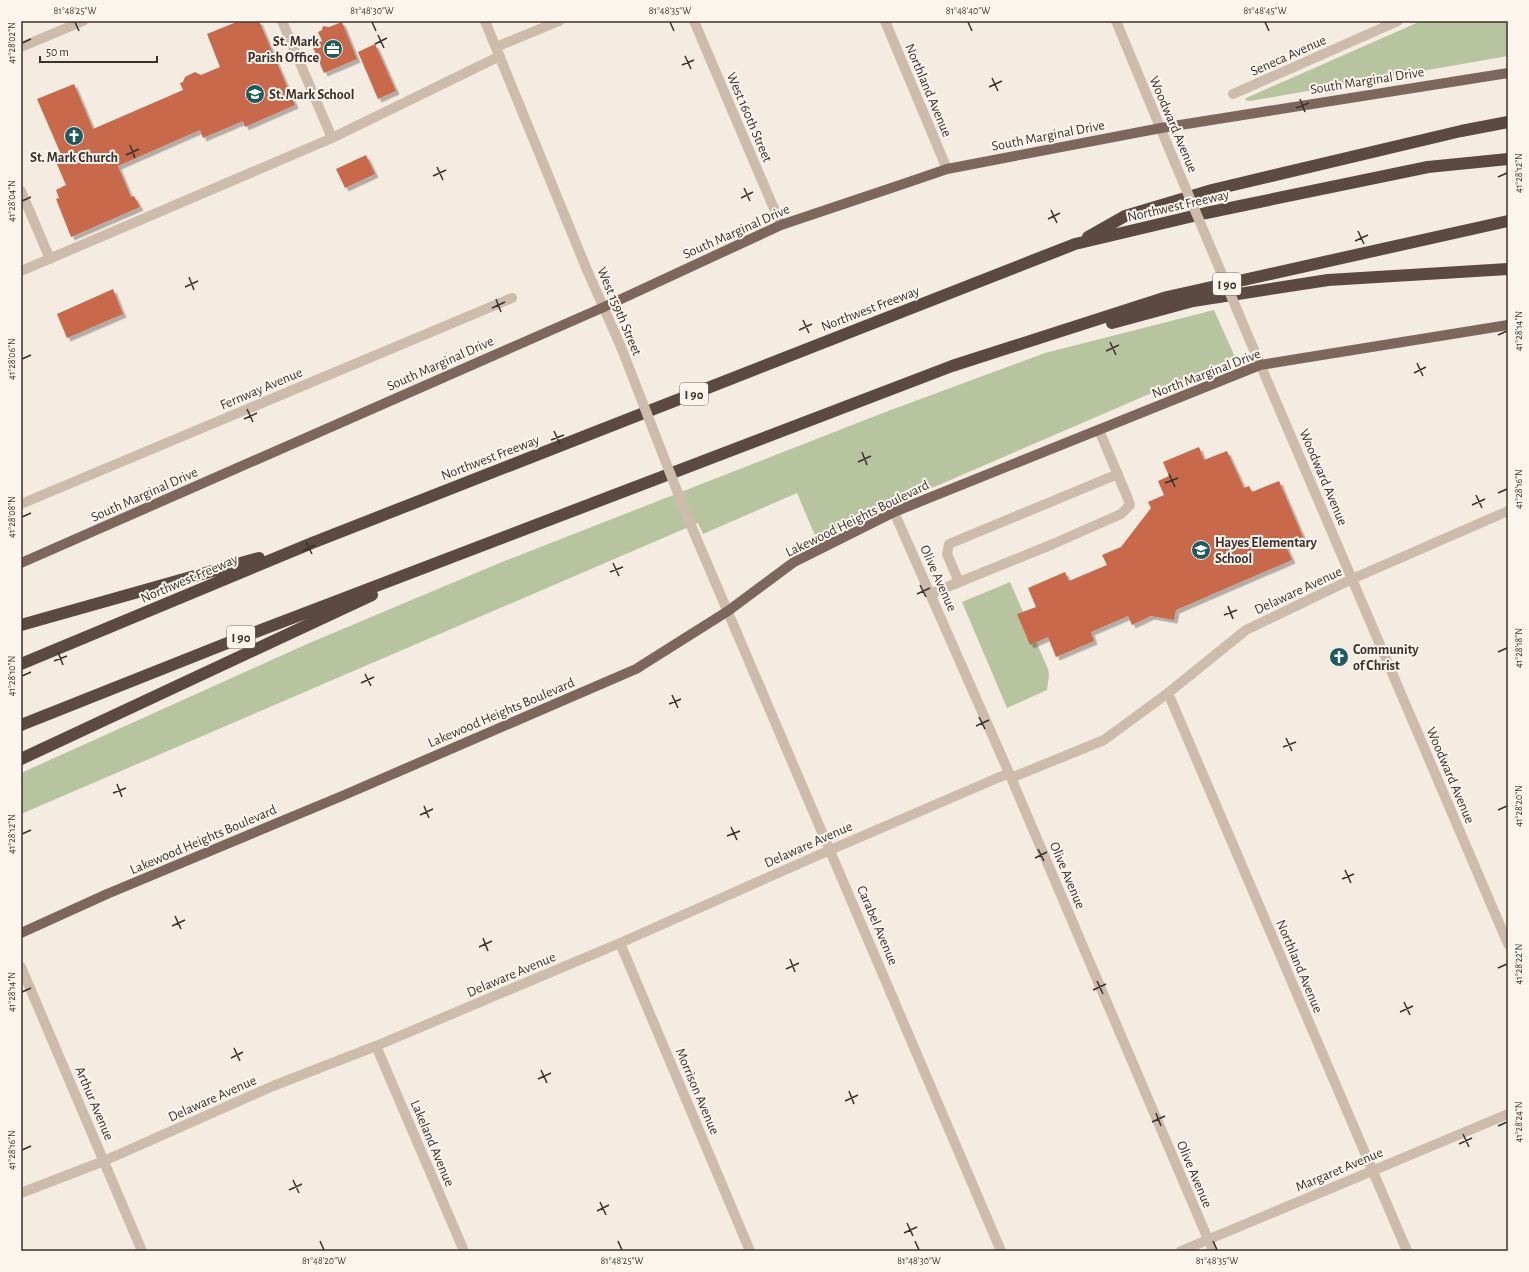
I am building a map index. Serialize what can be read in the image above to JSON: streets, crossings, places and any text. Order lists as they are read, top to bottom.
{
  "streets": {
    "highway": ["Northwest Freeway", "I 90"],
    "main road": ["South Marginal Drive", "North Marginal Drive", "Lakewood Heights Boulevard"],
    "street": [
      "Seneca Avenue",
      "Northland Avenue",
      "West 160th Street",
      "Woodward Avenue",
      "West 159th Street",
      "Fernway Avenue",
      "Olive Avenue",
      "Delaware Avenue",
      "Carabel Avenue",
      "Morrison Avenue",
      "Arthur Avenue",
      "Lakeland Avenue",
      "Margaret Avenue"
    ]
  },
  "crossings": [
    ["South Marginal Drive", "Northland Avenue"],
    ["South Marginal Drive", "West 160th Street"],
    ["South Marginal Drive", "Woodward Avenue"],
    ["South Marginal Drive", "West 159th Street"],
    ["Northland Avenue", "Delaware Avenue"],
    ["Northland Avenue", "Margaret Avenue"],
    ["Woodward Avenue", "North Marginal Drive"],
    ["Woodward Avenue", "Delaware Avenue"],
    ["West 159th Street", "Lakewood Heights Boulevard"],
    ["West 159th Street", "Carabel Avenue"],
    ["North Marginal Drive", "Lakewood Heights Boulevard"],
    ["Lakewood Heights Boulevard", "Olive Avenue"],
    ["Lakewood Heights Boulevard", "Carabel Avenue"],
    ["Olive Avenue", "Delaware Avenue"],
    ["Olive Avenue", "Margaret Avenue"],
    ["Delaware Avenue", "Carabel Avenue"],
    ["Delaware Avenue", "Morrison Avenue"],
    ["Delaware Avenue", "Arthur Avenue"],
    ["Delaware Avenue", "Lakeland Avenue"]
  ],
  "places": {
    "office": ["St. Mark Parish Office"],
    "school or university": ["St. Mark School", "Hayes Elementary School"],
    "church": ["St. Mark Church", "Community of Christ"]
  },
  "scale_bar": "50 m",
  "coordinates": [
    "81°48'25\"W",
    "81°48'30\"W",
    "81°48'35\"W",
    "81°48'40\"W",
    "81°48'45\"W",
    "41°28'02\"N",
    "41°28'12\"N",
    "41°28'04\"N",
    "41°28'14\"N",
    "41°28'06\"N",
    "41°28'16\"N",
    "41°28'08\"N",
    "41°28'18\"N",
    "41°28'10\"N",
    "41°28'20\"N",
    "41°28'22\"N",
    "41°28'24\"N",
    "81°48'20\"W"
  ]
}
